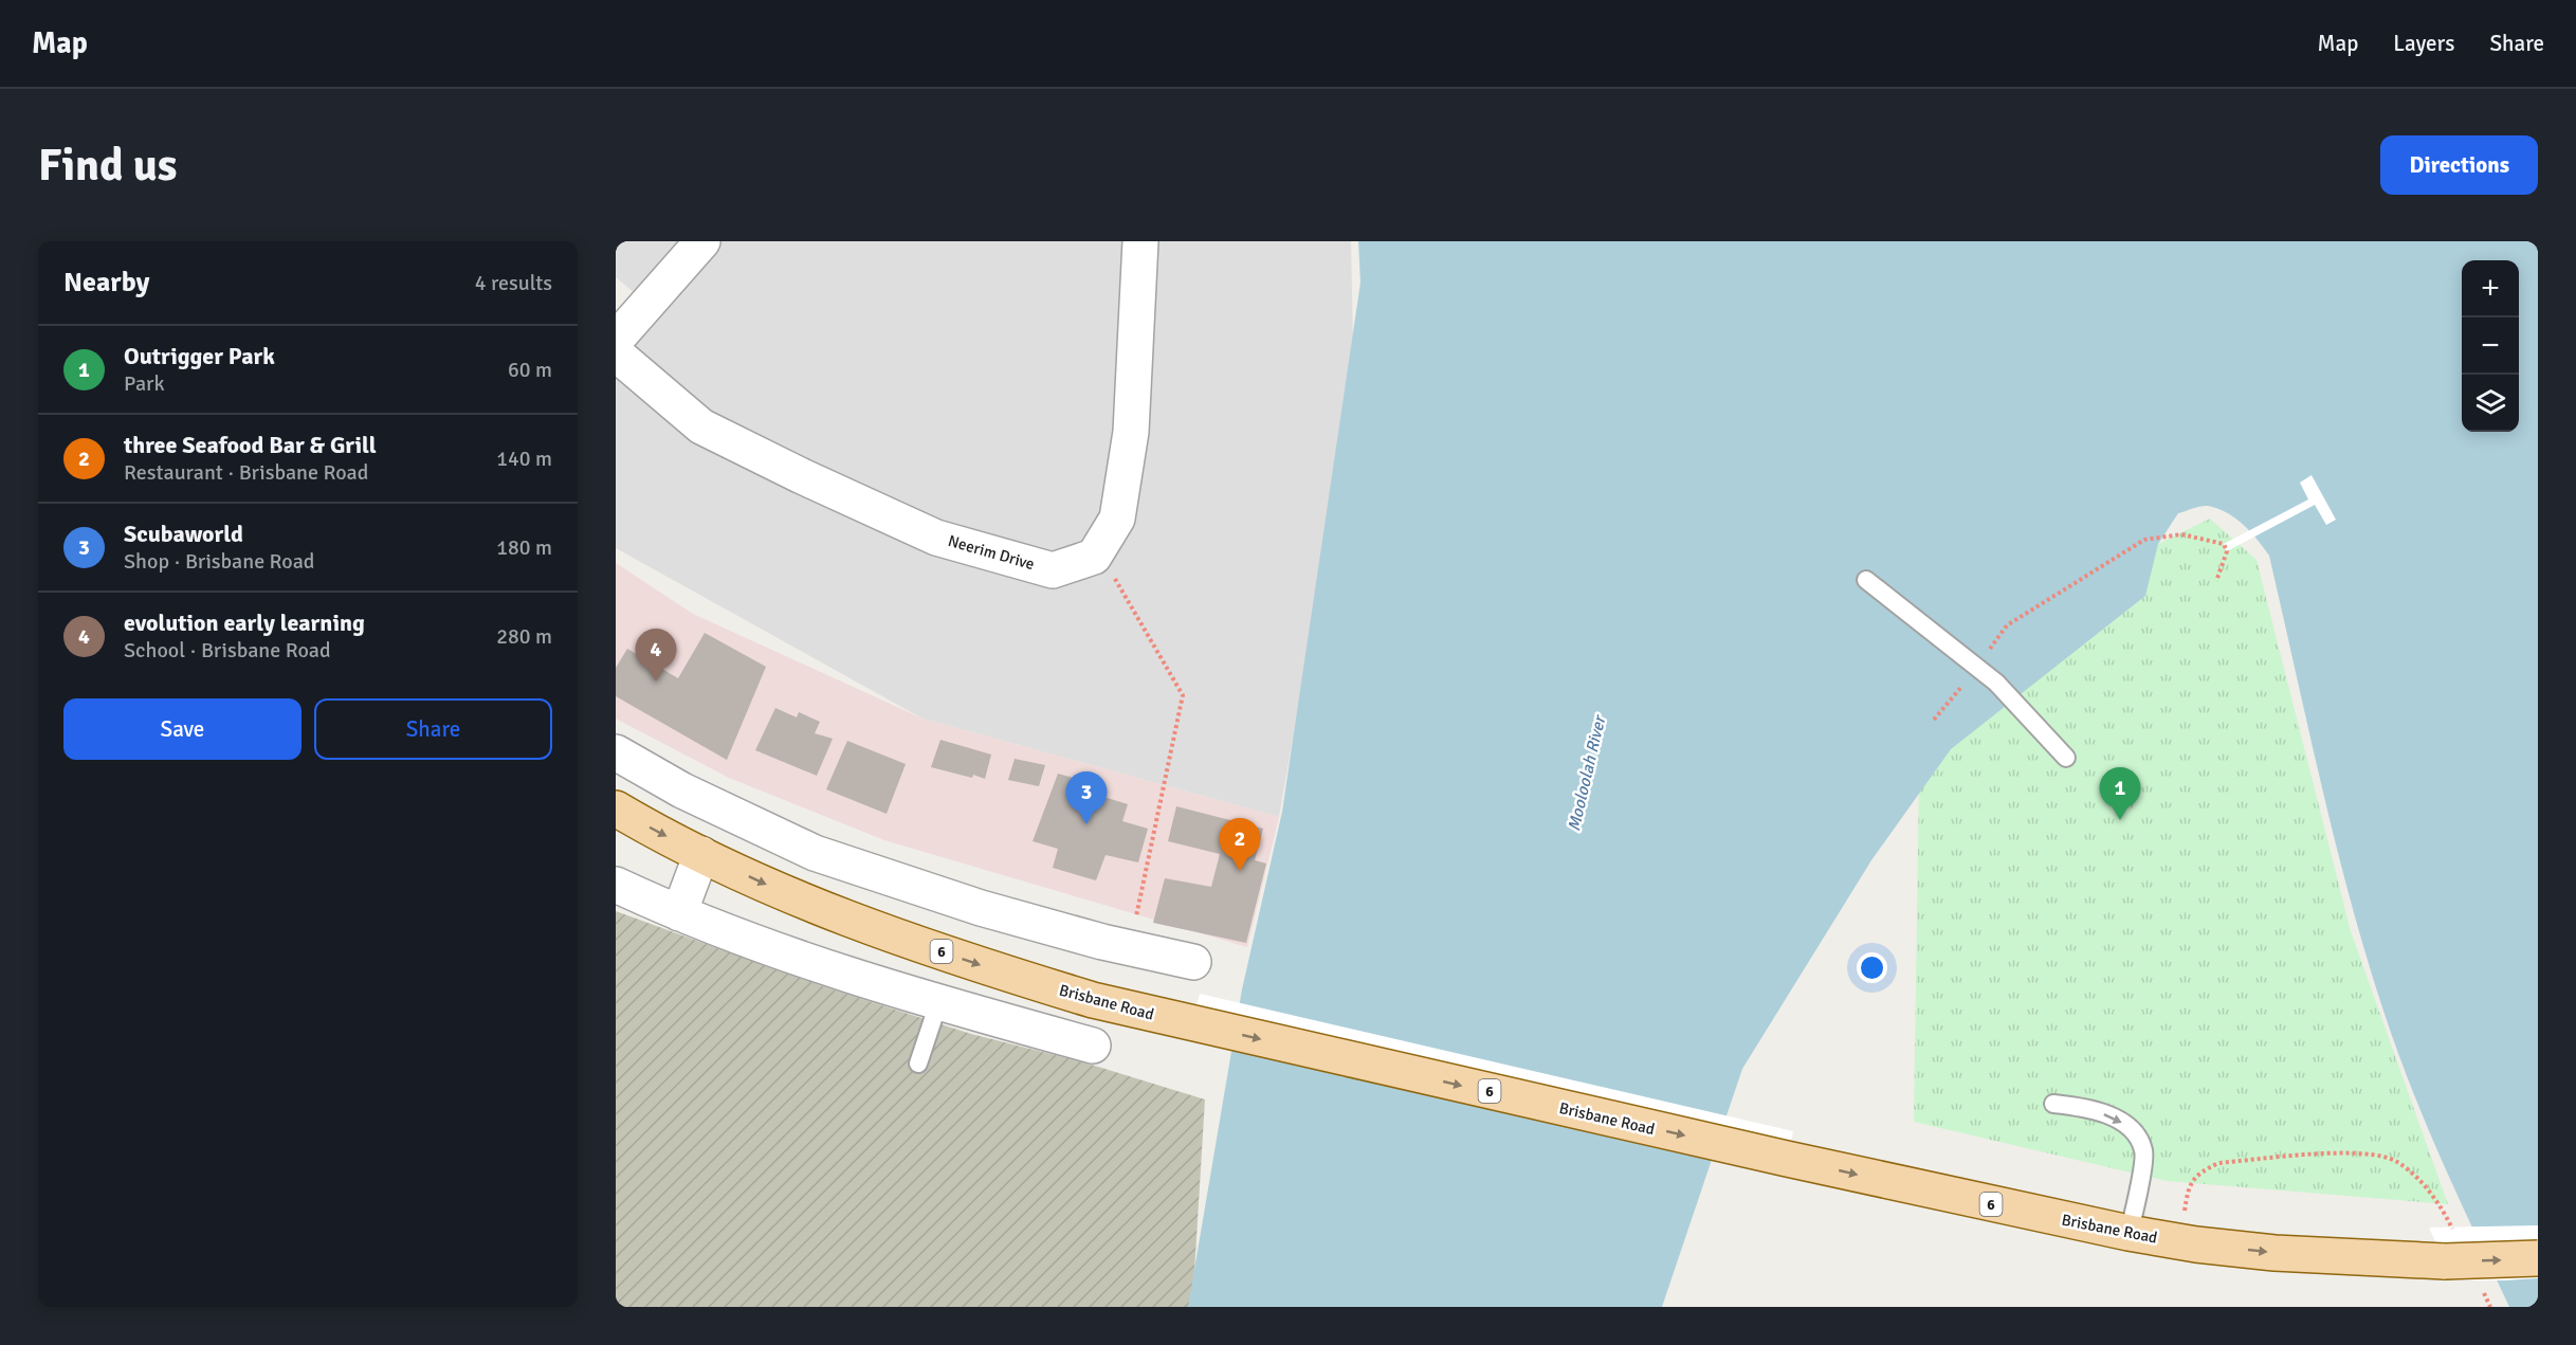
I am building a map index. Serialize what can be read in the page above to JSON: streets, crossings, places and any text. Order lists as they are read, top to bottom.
{
  "streets": {
    "main road": ["6", "Brisbane Road"],
    "street": ["Neerim Drive"]
  },
  "one_way": ["Brisbane Road"],
  "water": ["Mooloolah River"],
  "page": {
    "header": "Map",
    "nav": ["Map", "Layers", "Share"],
    "buttons": [
      "Directions",
      ["Save", "Share"]
    ],
    "title": "Find us",
    "heading": ["Nearby", "4 results"],
    "map_buttons": ["+", "−"],
    "list": [
      {
        "mark": "1",
        "name": "Outrigger Park",
        "note": "Park",
        "value": "60 m"
      },
      {
        "mark": "2",
        "name": "three Seafood Bar & Grill",
        "note": "Restaurant · Brisbane Road",
        "value": "140 m"
      },
      {
        "mark": "3",
        "name": "Scubaworld",
        "note": "Shop · Brisbane Road",
        "value": "180 m"
      },
      {
        "mark": "4",
        "name": "evolution early learning",
        "note": "School · Brisbane Road",
        "value": "280 m"
      }
    ],
    "pins": [
      "4",
      "1",
      "3",
      "2"
    ]
  }
}
